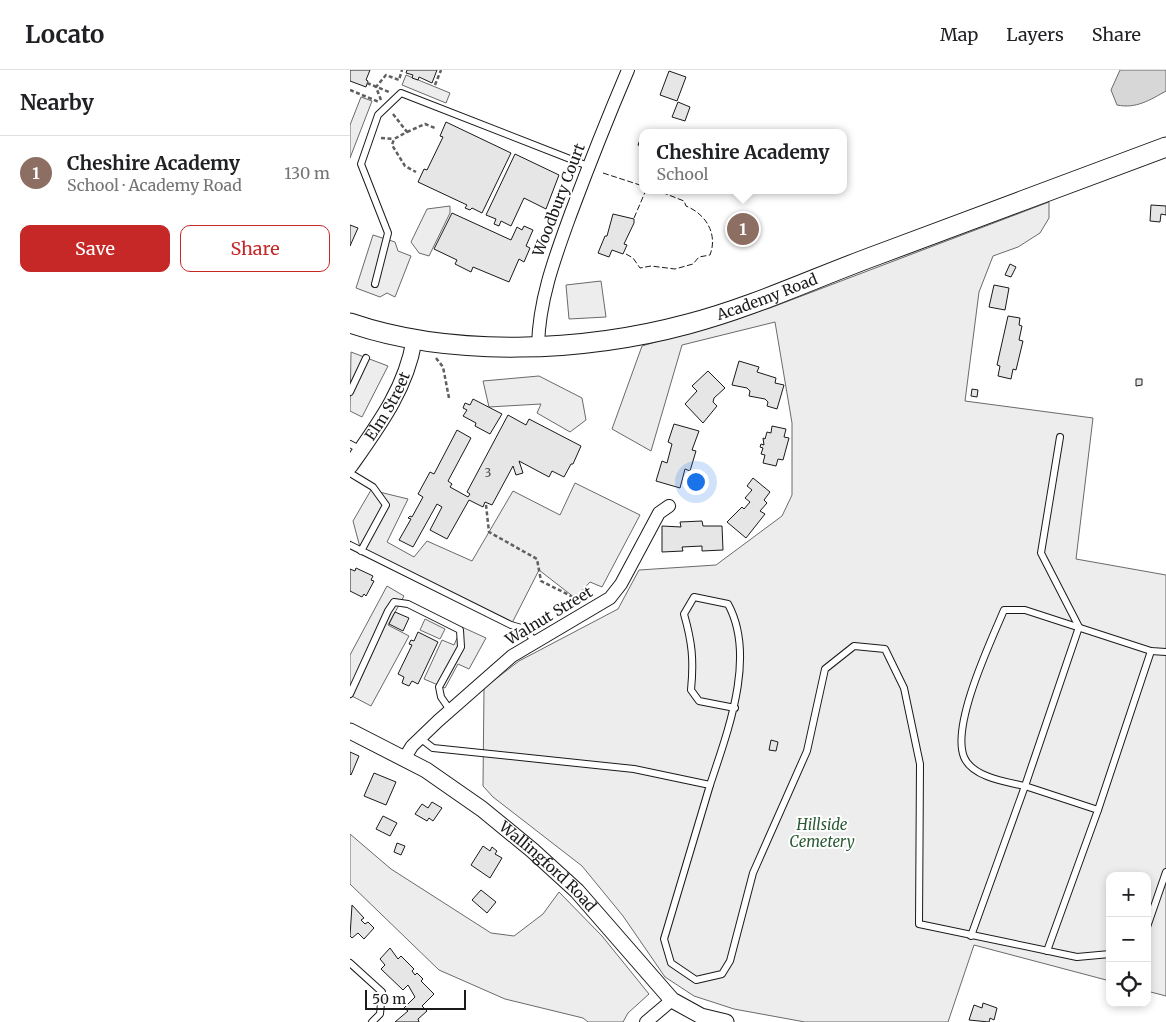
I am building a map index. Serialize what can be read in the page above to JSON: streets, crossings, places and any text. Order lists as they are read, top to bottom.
{
  "streets": {
    "main road": ["Academy Road"],
    "street": [
      "Woodbury Court",
      "Elm Street",
      "Walnut Street",
      "Wallingford Road"
    ]
  },
  "crossings": [
    ["Woodbury Court", "Academy Road"],
    ["Academy Road", "Elm Street"],
    ["Walnut Street", "Wallingford Road"]
  ],
  "parks": ["Hillside Cemetery"],
  "house_numbers": ["3"],
  "scale_bar": "50 m",
  "page": {
    "header": "Locato",
    "nav": ["Map", "Layers", "Share"],
    "heading": "Nearby",
    "popup": ["Cheshire Academy", "School"],
    "list": [
      {
        "mark": "1",
        "name": "Cheshire Academy",
        "note": "School · Academy Road",
        "value": "130 m"
      }
    ],
    "buttons": ["Save", "Share"],
    "pins": "1",
    "map_buttons": ["+", "−"],
    "scale": "50 m"
  }
}
